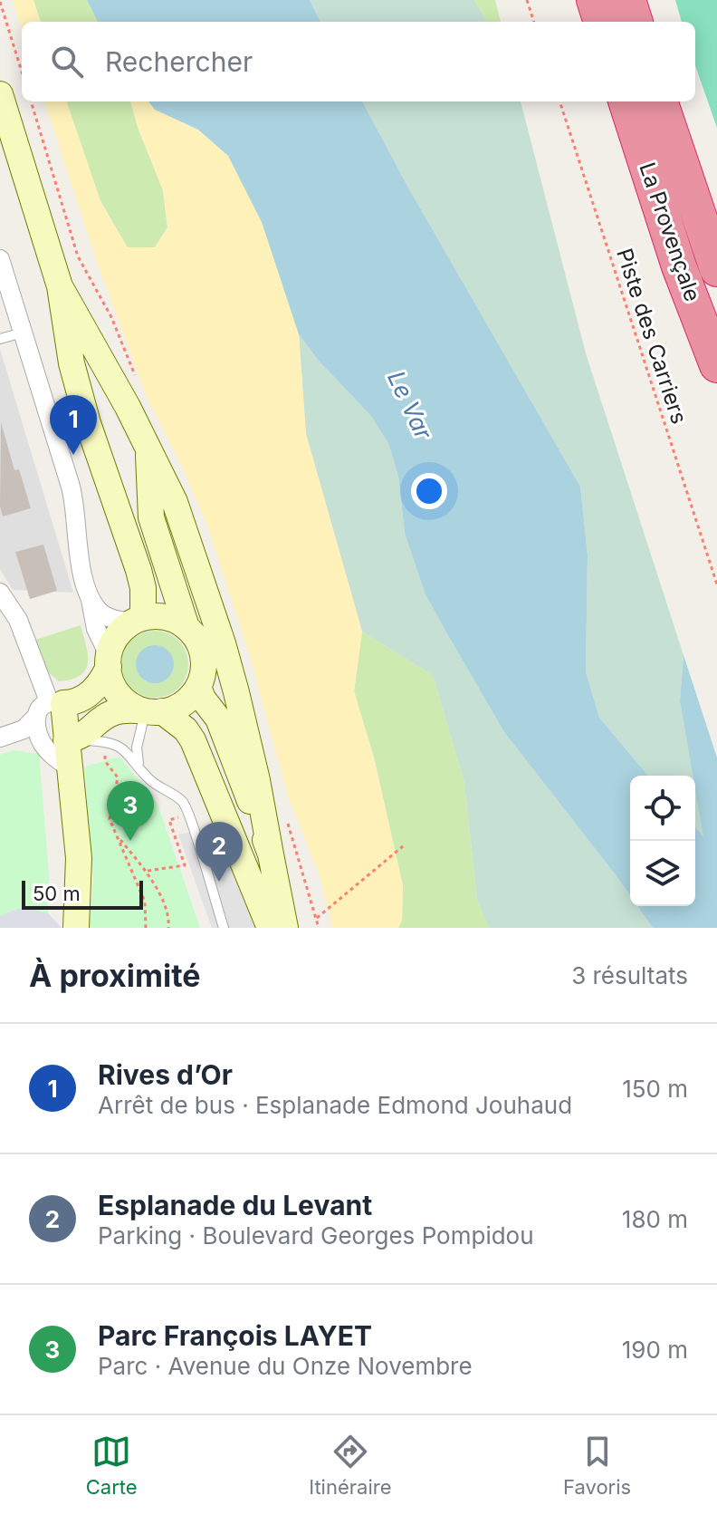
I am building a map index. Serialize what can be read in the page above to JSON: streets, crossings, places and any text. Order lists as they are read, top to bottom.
{
  "streets": {
    "highway": ["La Provençale"],
    "path": ["Piste des Carriers"]
  },
  "water": ["Le Var"],
  "scale_bar": "50 m",
  "page": {
    "search": "Rechercher",
    "pins": ["1", "3", "2"],
    "scale": "50 m",
    "heading": ["À proximité", "3 résultats"],
    "list": [
      {
        "mark": "1",
        "name": "Rives d’Or",
        "note": "Arrêt de bus · Esplanade Edmond Jouhaud",
        "value": "150 m"
      },
      {
        "mark": "2",
        "name": "Esplanade du Levant",
        "note": "Parking · Boulevard Georges Pompidou",
        "value": "180 m"
      },
      {
        "mark": "3",
        "name": "Parc François LAYET",
        "note": "Parc · Avenue du Onze Novembre",
        "value": "190 m"
      }
    ],
    "nav": ["Carte", "Itinéraire", "Favoris"]
  }
}
